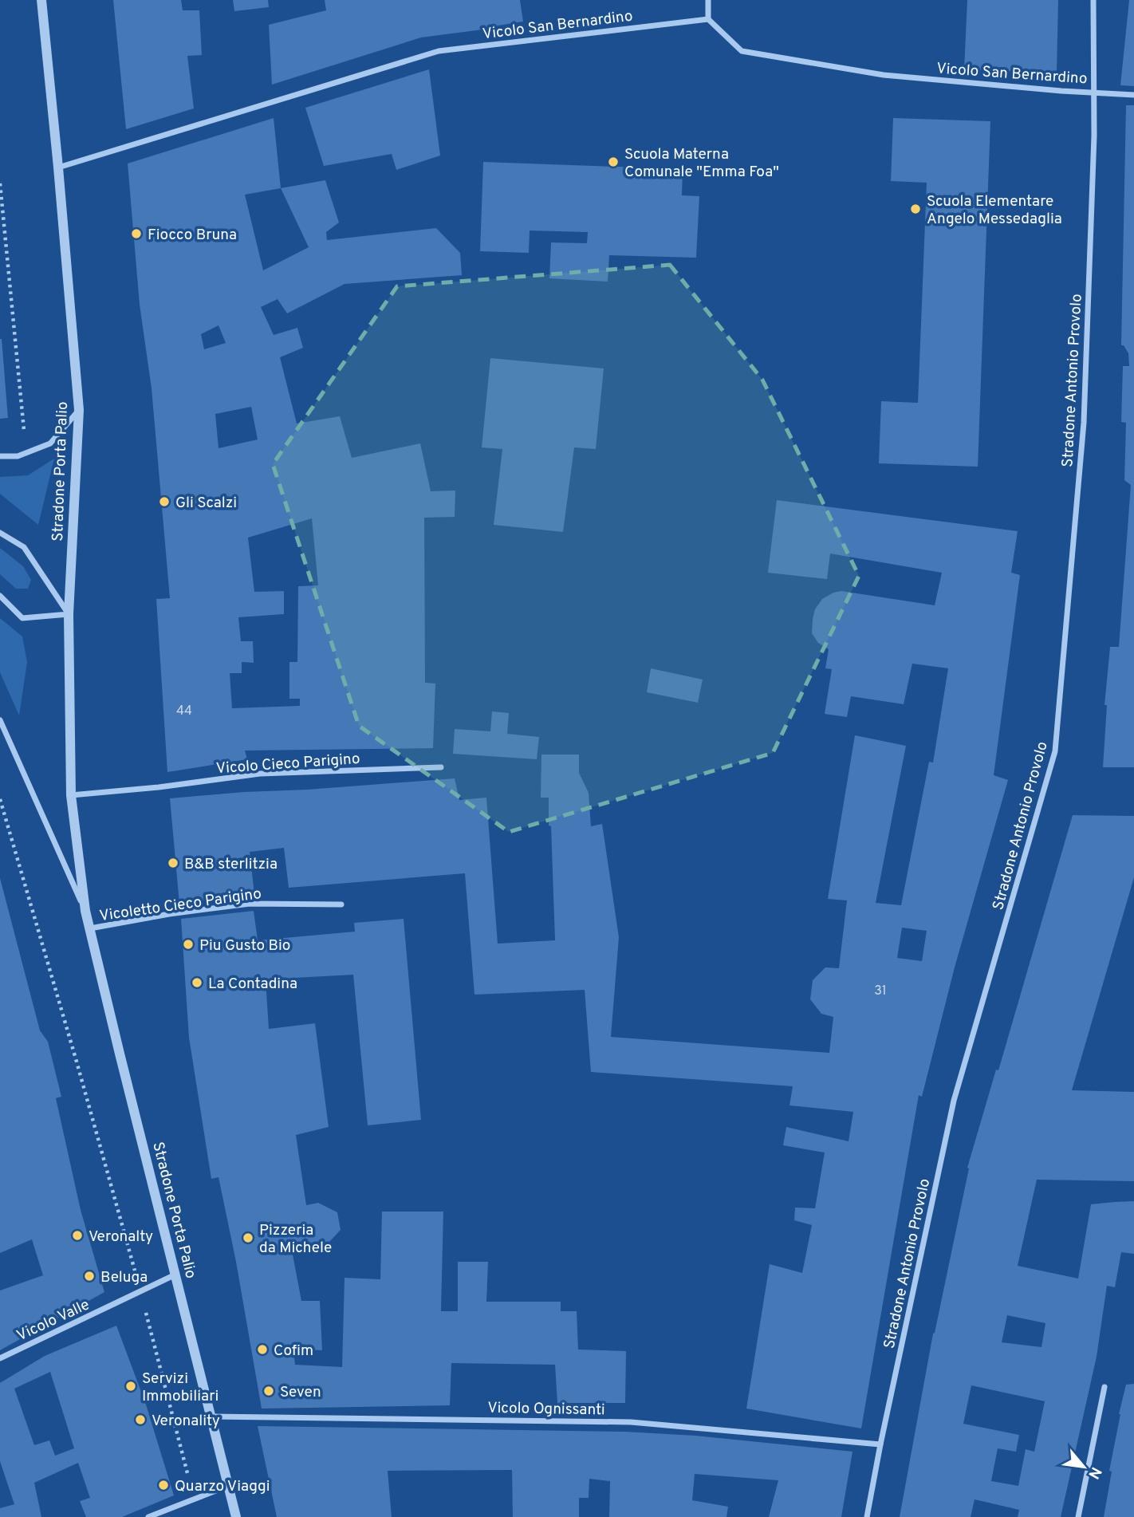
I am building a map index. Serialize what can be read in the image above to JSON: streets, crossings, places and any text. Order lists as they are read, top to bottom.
{
  "streets": {
    "street": [
      "Vicolo San Bernardino",
      "Stradone Antonio Provolo",
      "Stradone Porta Palio",
      "Vicolo Cieco Parigino",
      "Vicoletto Cieco Parigino",
      "Vicolo Valle",
      "Vicolo Ognissanti"
    ]
  },
  "crossings": [
    ["Vicolo San Bernardino", "Stradone Antonio Provolo"],
    ["Vicolo San Bernardino", "Stradone Porta Palio"],
    ["Stradone Antonio Provolo", "Vicolo Ognissanti"],
    ["Stradone Porta Palio", "Vicolo Cieco Parigino"],
    ["Stradone Porta Palio", "Vicoletto Cieco Parigino"],
    ["Stradone Porta Palio", "Vicolo Valle"],
    ["Stradone Porta Palio", "Vicolo Ognissanti"]
  ],
  "places": [
    "Scuola Materna Comunale \"Emma Foa\"",
    "Scuola Elementare Angelo Messedaglia",
    "Fiocco Bruna",
    "Gli Scalzi",
    "B&B sterlitzia",
    "Piu Gusto Bio",
    "La Contadina",
    "Veronalty",
    "Pizzeria da Michele",
    "Beluga",
    "Cofim",
    "Servizi Immobiliari",
    "Seven",
    "Veronality",
    "Quarzo Viaggi"
  ],
  "house_numbers": ["44", "31"],
  "north": "bottom right"
}
